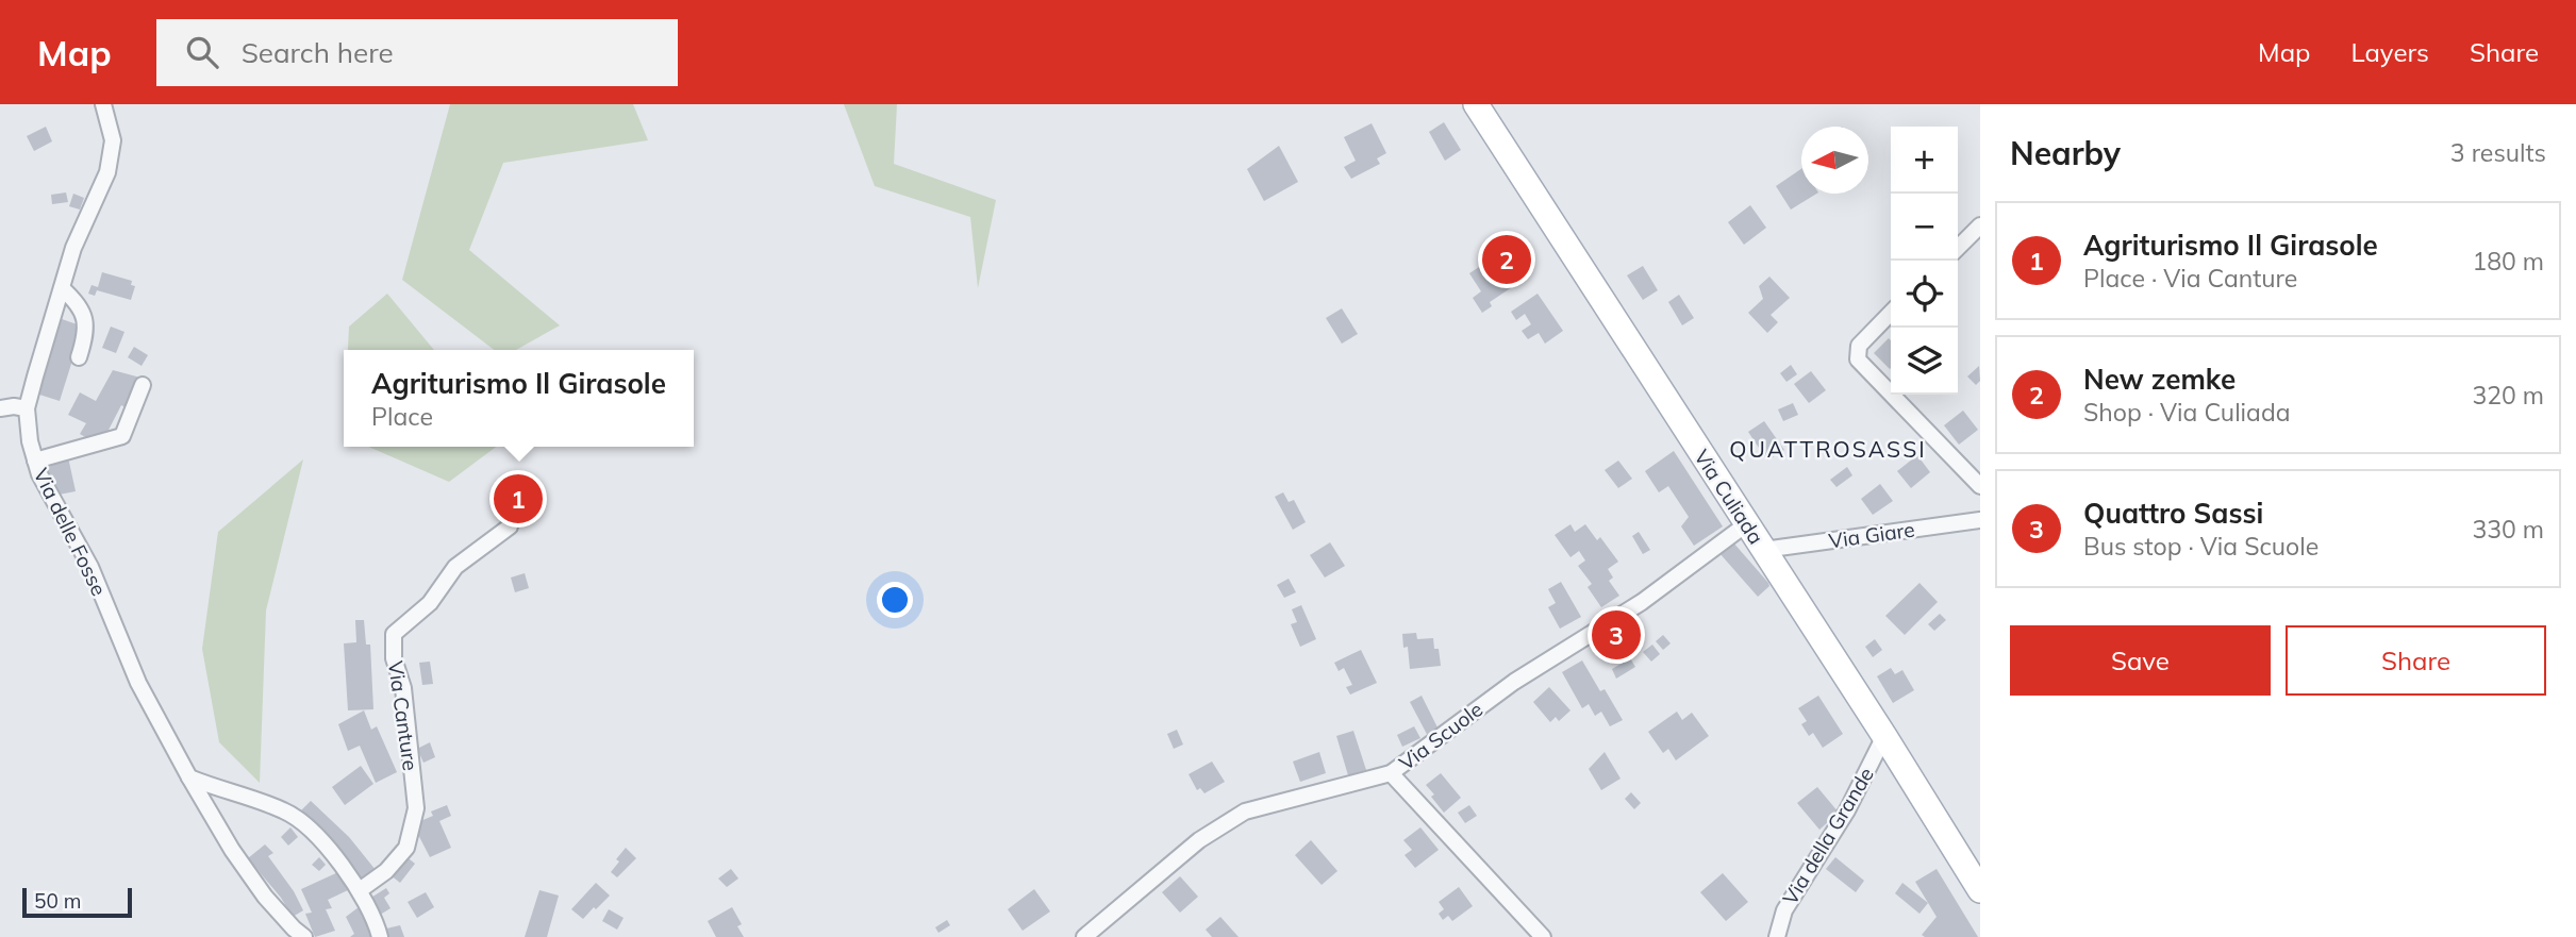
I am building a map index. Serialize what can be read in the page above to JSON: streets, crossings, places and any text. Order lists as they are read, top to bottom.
{
  "streets": {
    "main road": ["Via Culiada"],
    "street": [
      "Via delle Fosse",
      "Via Giare",
      "Via Canture",
      "Via Scuole",
      "Via della Grande"
    ]
  },
  "crossings": [
    ["Via Culiada", "Via Giare"],
    ["Via Culiada", "Via Scuole"],
    ["Via Culiada", "Via della Grande"]
  ],
  "districts": ["QUATTROSASSI"],
  "scale_bar": "50 m",
  "north": "left",
  "page": {
    "header": "Map",
    "search": "Search here",
    "nav": ["Map", "Layers", "Share"],
    "heading": ["Nearby", "3 results"],
    "map_buttons": ["+", "−"],
    "list": [
      {
        "mark": "1",
        "name": "Agriturismo Il Girasole",
        "note": "Place · Via Canture",
        "value": "180 m"
      },
      {
        "mark": "2",
        "name": "New zemke",
        "note": "Shop · Via Culiada",
        "value": "320 m"
      },
      {
        "mark": "3",
        "name": "Quattro Sassi",
        "note": "Bus stop · Via Scuole",
        "value": "330 m"
      }
    ],
    "pins": ["2", "1", "3"],
    "popup": ["Agriturismo Il Girasole", "Place"],
    "buttons": ["Save", "Share"],
    "scale": "50 m"
  }
}
